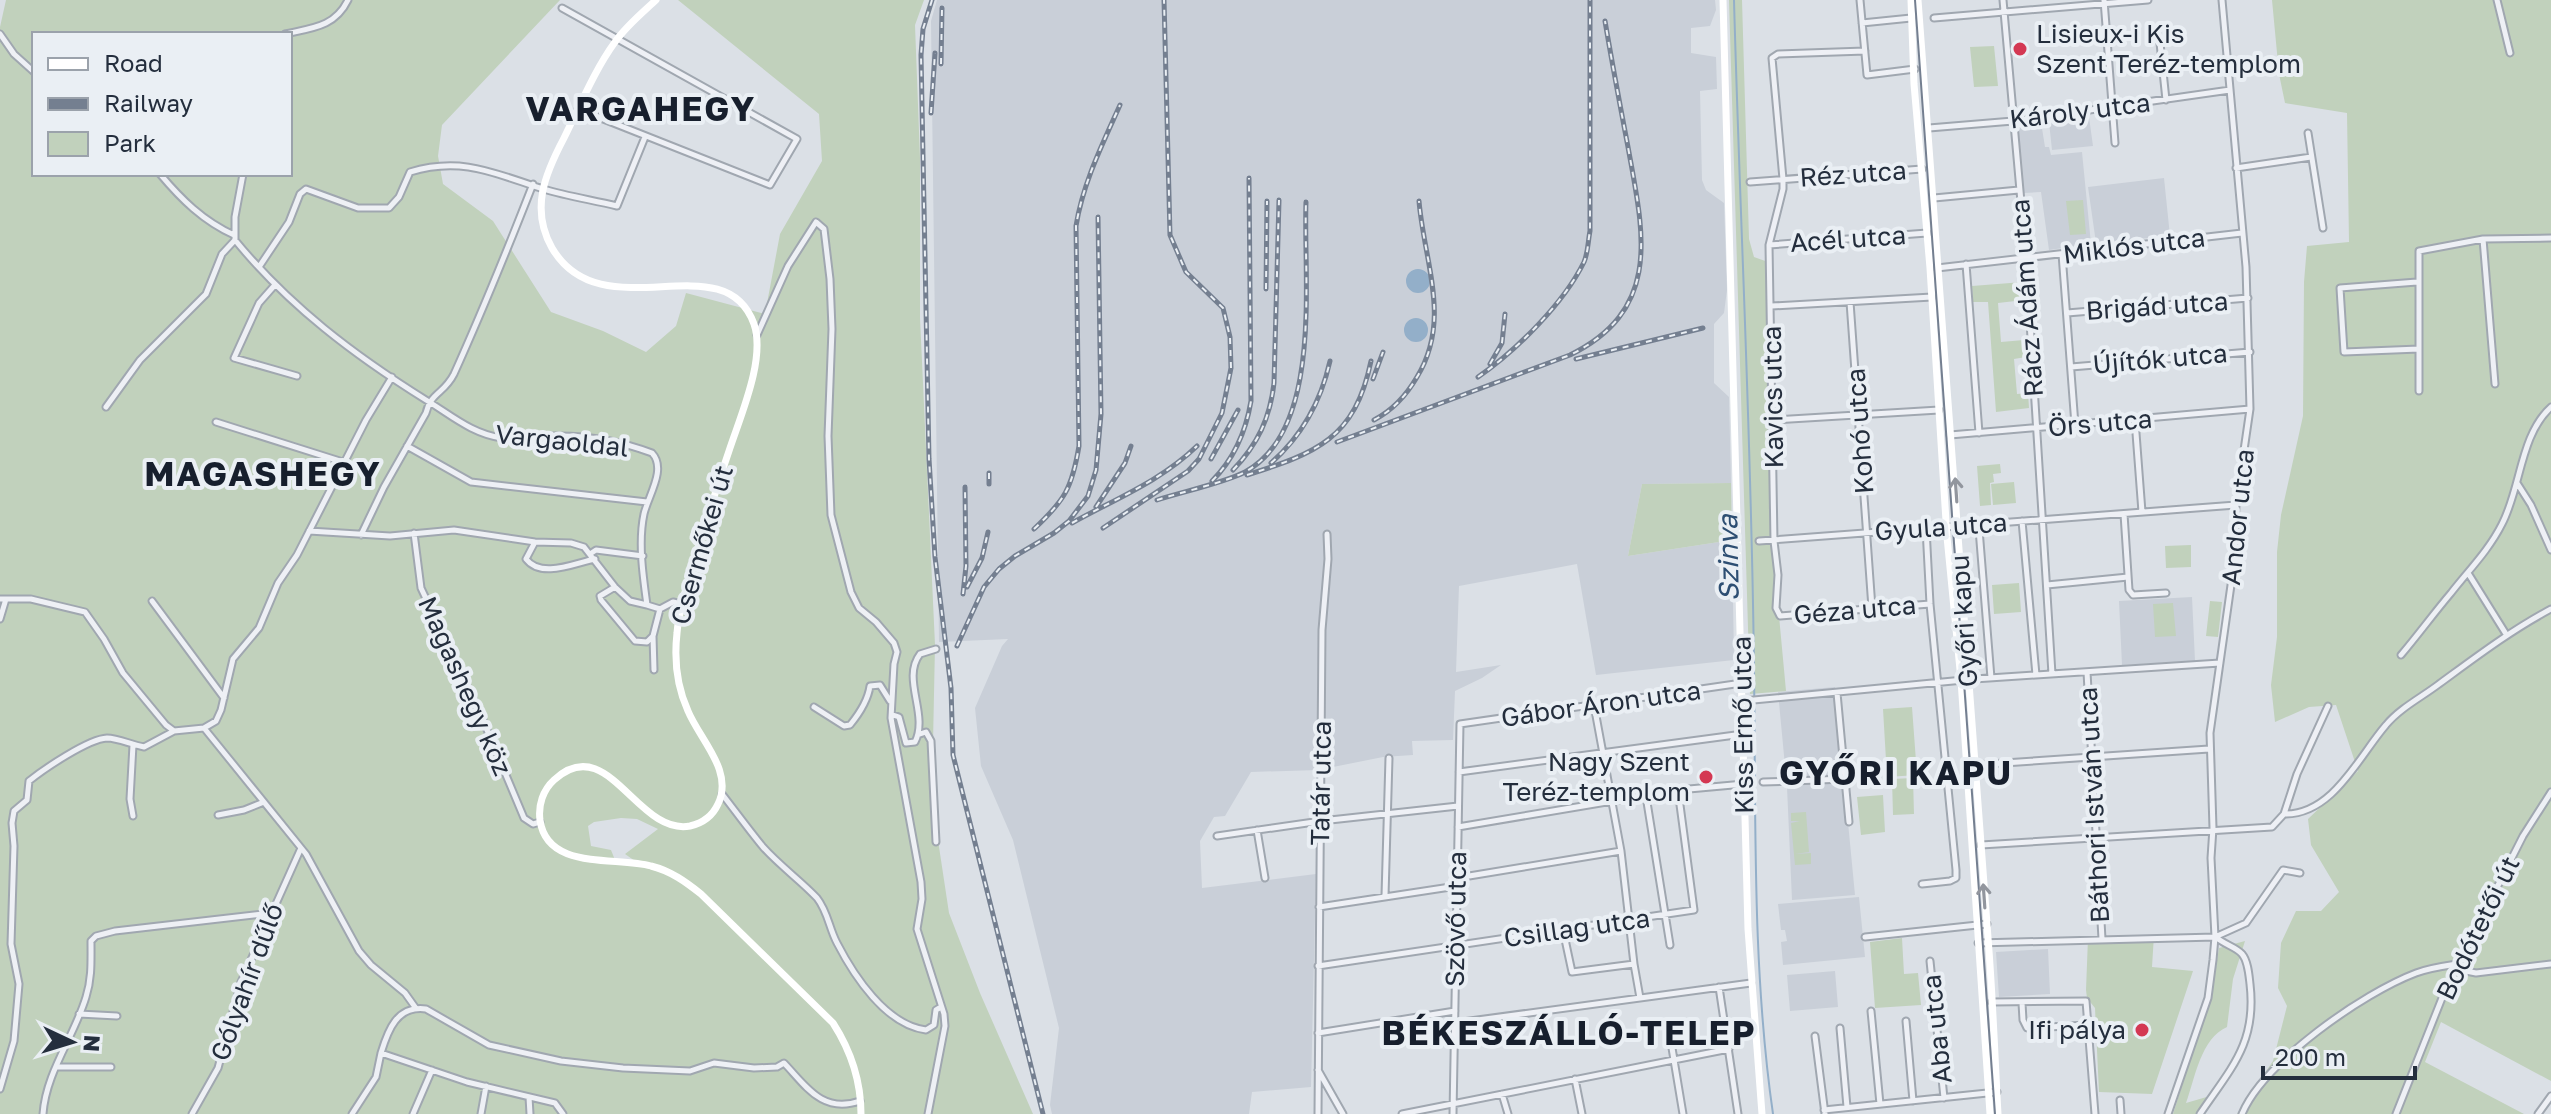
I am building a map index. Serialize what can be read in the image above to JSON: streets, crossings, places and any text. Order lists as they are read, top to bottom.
{
  "streets": {
    "street": [
      "Károly utca",
      "Réz utca",
      "Acél utca",
      "Miklós utca",
      "Rácz Ádám utca",
      "Brigád utca",
      "Újítók utca",
      "Kavics utca",
      "Örs utca",
      "Kohó utca",
      "Vargaoldal",
      "Andor utca",
      "Gyula utca",
      "Csermőkei út",
      "Géza utca",
      "Győri kapu",
      "Magashegy köz",
      "Gábor Áron utca",
      "Kiss Ernő utca",
      "Tatár utca",
      "Báthori István utca",
      "Szövő utca",
      "Csillag utca",
      "Bodótetői út",
      "Gólyahír dűlő",
      "Aba utca"
    ]
  },
  "crossings": [
    ["Károly utca", "Rácz Ádám utca"],
    ["Károly utca", "Andor utca"],
    ["Károly utca", "Győri kapu"],
    ["Réz utca", "Kavics utca"],
    ["Réz utca", "Győri kapu"],
    ["Acél utca", "Kavics utca"],
    ["Acél utca", "Győri kapu"],
    ["Miklós utca", "Rácz Ádám utca"],
    ["Miklós utca", "Andor utca"],
    ["Miklós utca", "Győri kapu"],
    ["Rácz Ádám utca", "Örs utca"],
    ["Rácz Ádám utca", "Gyula utca"],
    ["Brigád utca", "Andor utca"],
    ["Újítók utca", "Andor utca"],
    ["Kavics utca", "Gyula utca"],
    ["Kavics utca", "Géza utca"],
    ["Örs utca", "Andor utca"],
    ["Örs utca", "Győri kapu"],
    ["Kohó utca", "Gyula utca"],
    ["Kohó utca", "Géza utca"],
    ["Andor utca", "Gyula utca"],
    ["Gyula utca", "Győri kapu"],
    ["Géza utca", "Győri kapu"],
    ["Győri kapu", "Aba utca"],
    ["Gábor Áron utca", "Kiss Ernő utca"],
    ["Gábor Áron utca", "Szövő utca"],
    ["Tatár utca", "Csillag utca"],
    ["Szövő utca", "Csillag utca"]
  ],
  "districts": [
    "VARGAHEGY",
    "MAGASHEGY",
    "GYŐRI KAPU",
    "BÉKESZÁLLÓ-TELEP"
  ],
  "water": ["Szinva"],
  "places": ["Lisieux-i Kis Szent Teréz-templom", "Nagy Szent Teréz-templom", "Ifi pálya"],
  "legend": ["Road", "Railway", "Park"],
  "scale_bar": "200 m",
  "north": "right"
}
